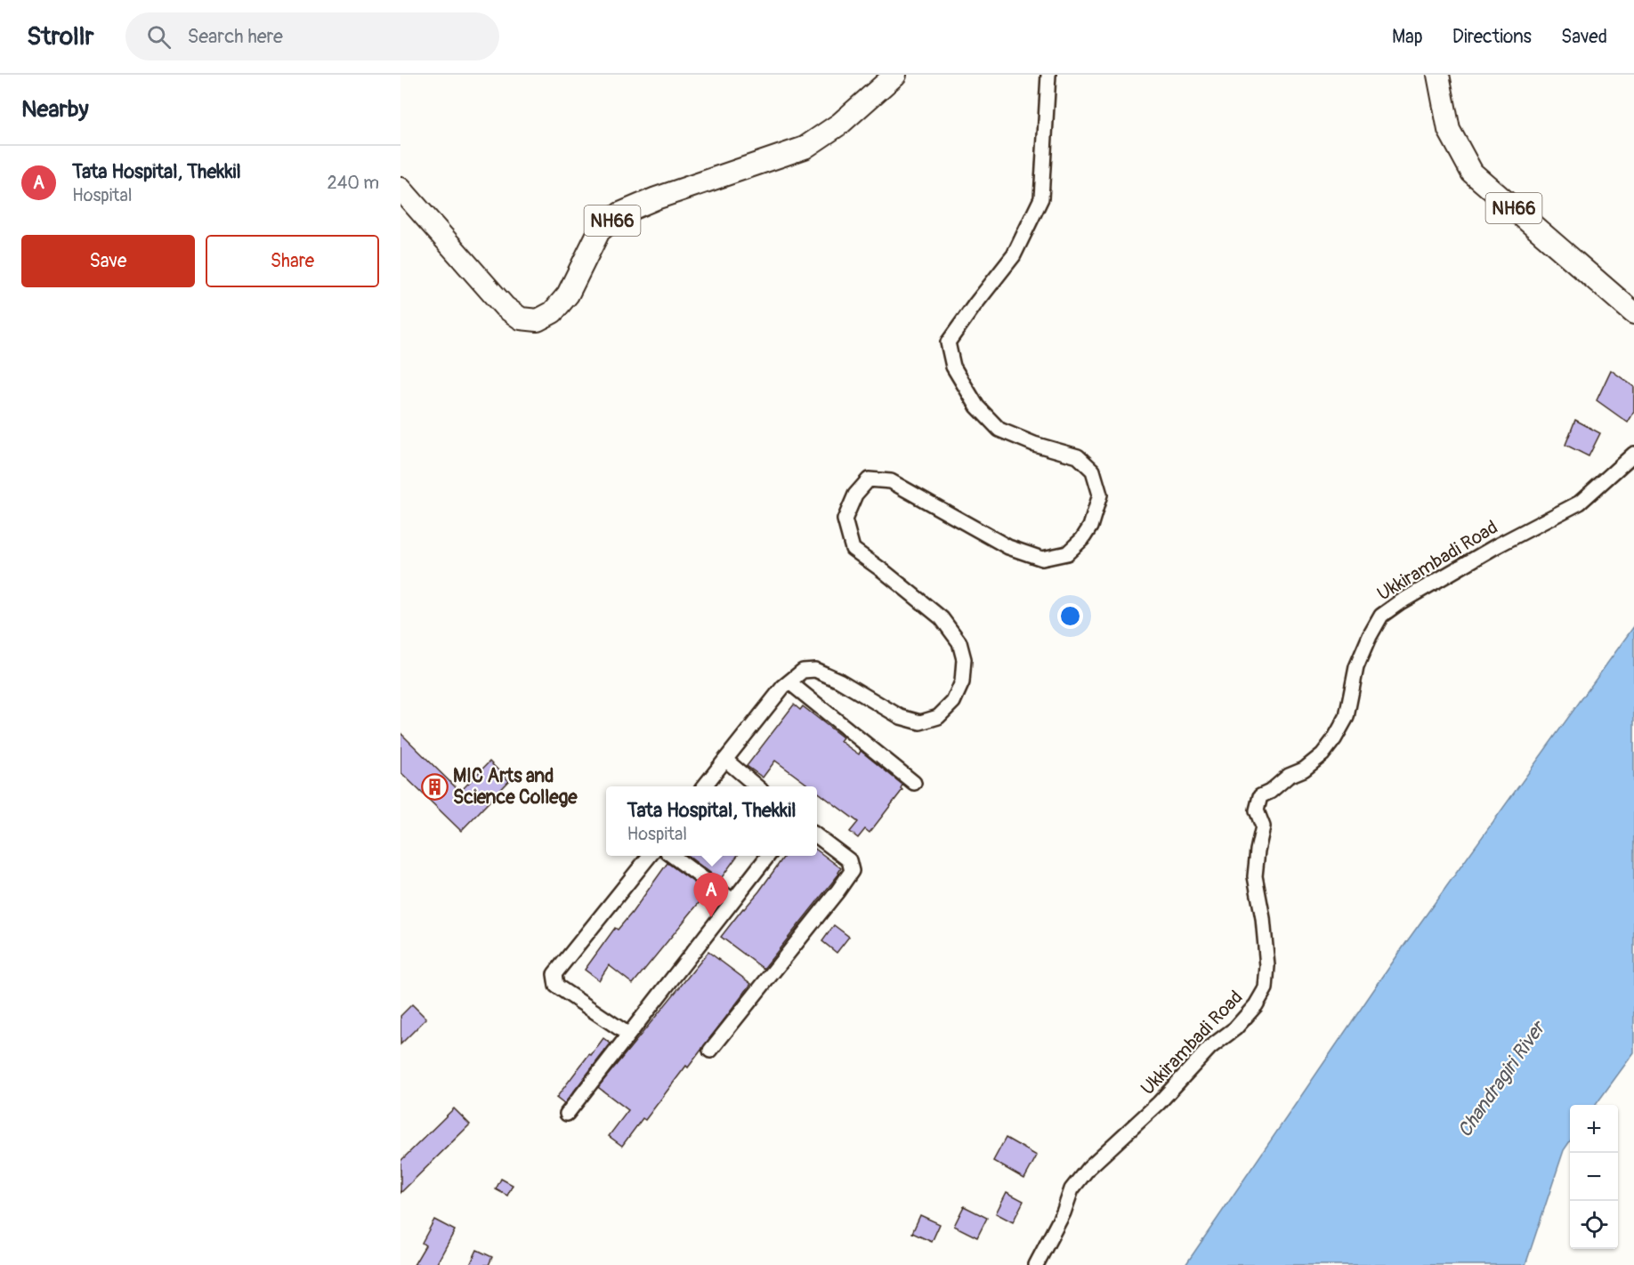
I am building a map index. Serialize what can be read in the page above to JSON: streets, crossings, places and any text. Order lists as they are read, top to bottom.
{
  "streets": {
    "highway": ["NH66"],
    "street": ["Ukkirambadi Road"]
  },
  "water": ["Chandragiri River"],
  "places": {
    "building": ["MIC Arts and Science College"]
  },
  "page": {
    "header": "Strollr",
    "search": "Search here",
    "nav": ["Map", "Directions", "Saved"],
    "heading": "Nearby",
    "list": [
      {
        "mark": "A",
        "name": "Tata Hospital, Thekkil",
        "note": "Hospital",
        "value": "240 m"
      }
    ],
    "buttons": ["Save", "Share"],
    "popup": ["Tata Hospital, Thekkil", "Hospital"],
    "pins": "A",
    "map_buttons": ["+", "−"]
  }
}
